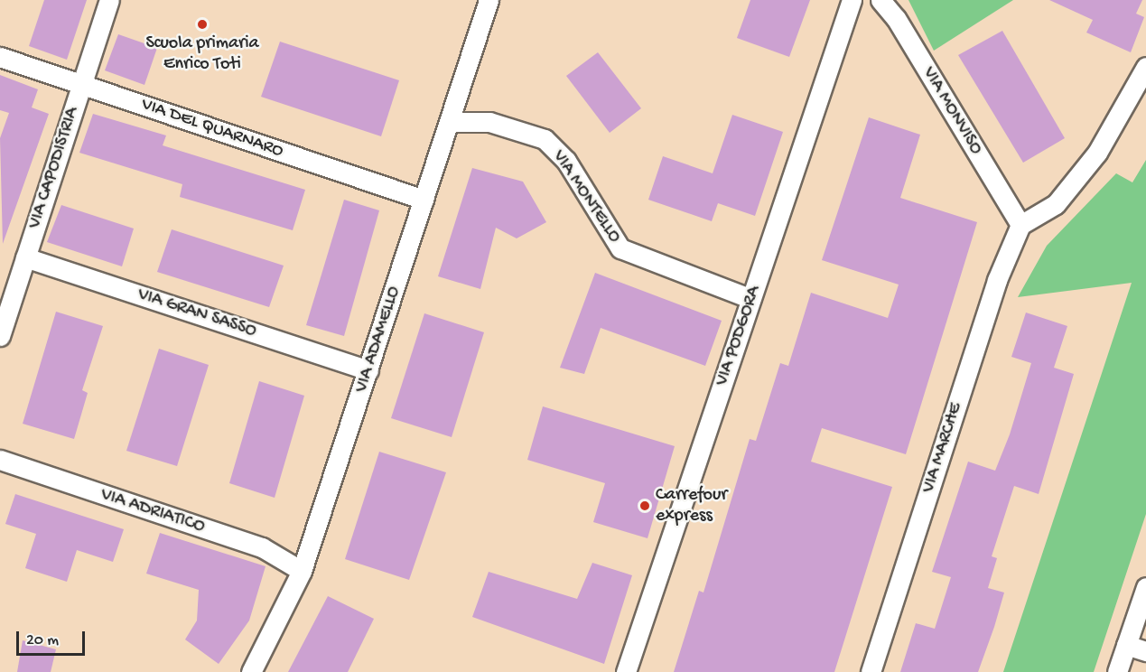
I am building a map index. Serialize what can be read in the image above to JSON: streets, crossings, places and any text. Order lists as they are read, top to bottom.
{
  "streets": {
    "street": [
      "VIA MONVISO",
      "VIA DEL QUARNARO",
      "VIA CAPODISTRIA",
      "VIA MONTELLO",
      "VIA GRAN SASSO",
      "VIA PODGORA",
      "VIA ADAMELLO",
      "VIA MARCHE",
      "VIA ADRIATICO"
    ]
  },
  "crossings": [
    ["VIA MONVISO", "VIA MARCHE"],
    ["VIA DEL QUARNARO", "VIA CAPODISTRIA"],
    ["VIA DEL QUARNARO", "VIA ADAMELLO"],
    ["VIA CAPODISTRIA", "VIA GRAN SASSO"],
    ["VIA MONTELLO", "VIA PODGORA"],
    ["VIA MONTELLO", "VIA ADAMELLO"],
    ["VIA GRAN SASSO", "VIA ADAMELLO"],
    ["VIA ADAMELLO", "VIA ADRIATICO"]
  ],
  "places": ["Scuola primaria Enrico Toti", "Carrefour express"],
  "scale_bar": "20 m"
}
